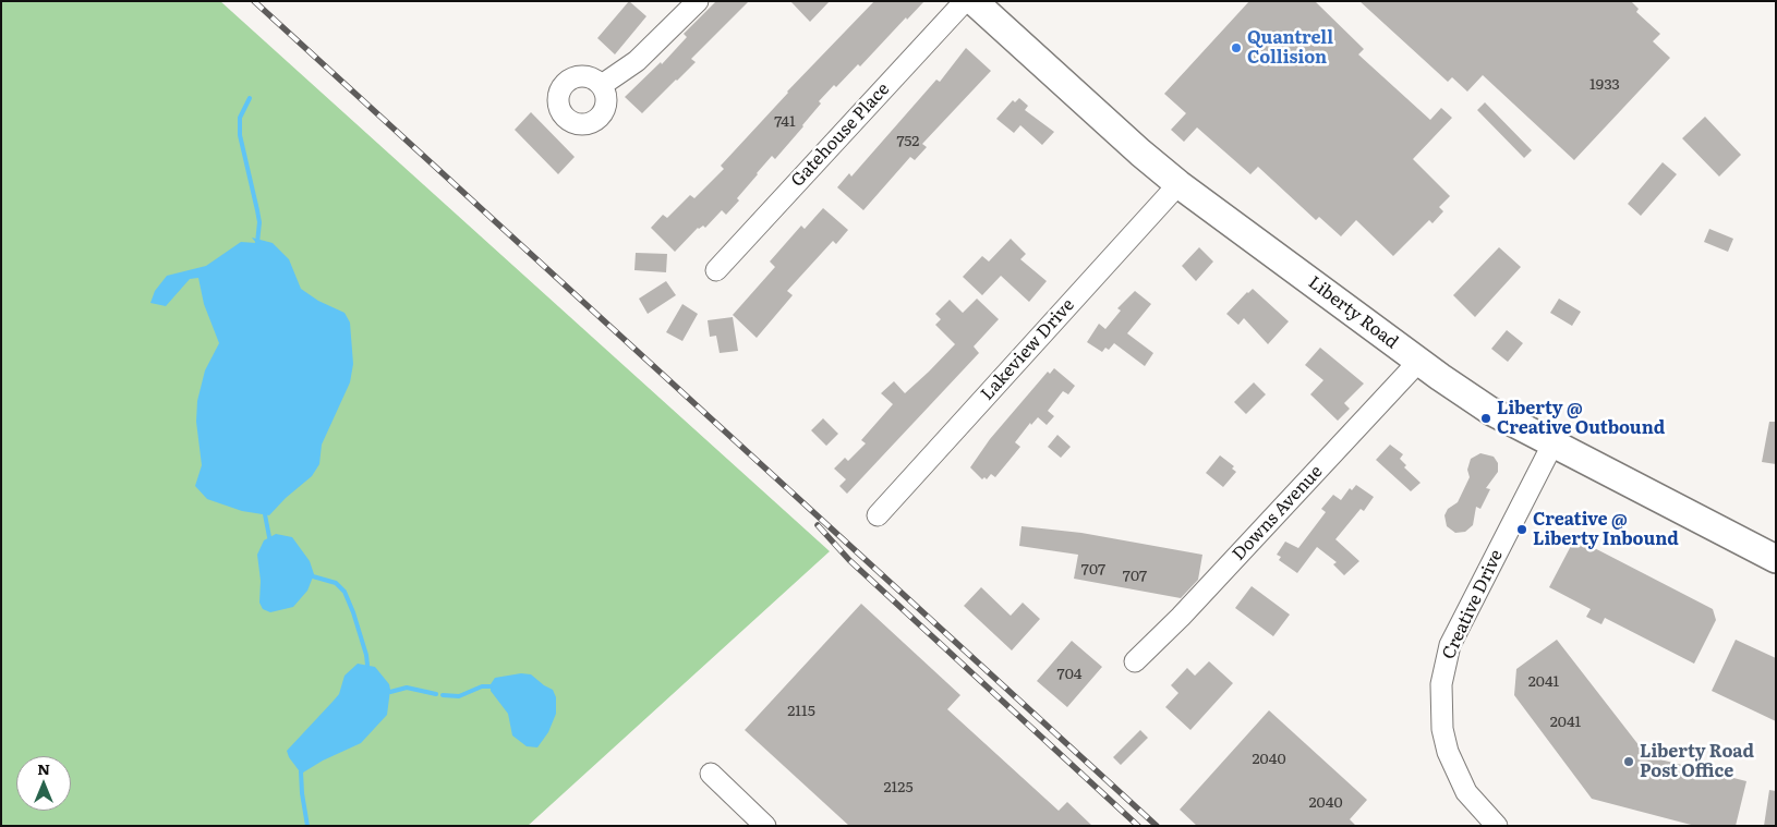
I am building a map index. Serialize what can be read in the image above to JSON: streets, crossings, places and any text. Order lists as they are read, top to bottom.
{
  "streets": {
    "main road": ["Liberty Road"],
    "street": [
      "Gatehouse Place",
      "Lakeview Drive",
      "Downs Avenue",
      "Creative Drive"
    ]
  },
  "crossings": [
    ["Liberty Road", "Lakeview Drive"],
    ["Liberty Road", "Downs Avenue"],
    ["Liberty Road", "Creative Drive"]
  ],
  "places": [
    "Quantrell Collision",
    "Liberty @ Creative Outbound",
    "Creative @ Liberty Inbound",
    "Liberty Road Post Office"
  ],
  "house_numbers": [
    "1933",
    "741",
    "752",
    "707",
    "707",
    "704",
    "2041",
    "2115",
    "2041",
    "2040",
    "2125",
    "2040"
  ],
  "north": "top"
}
